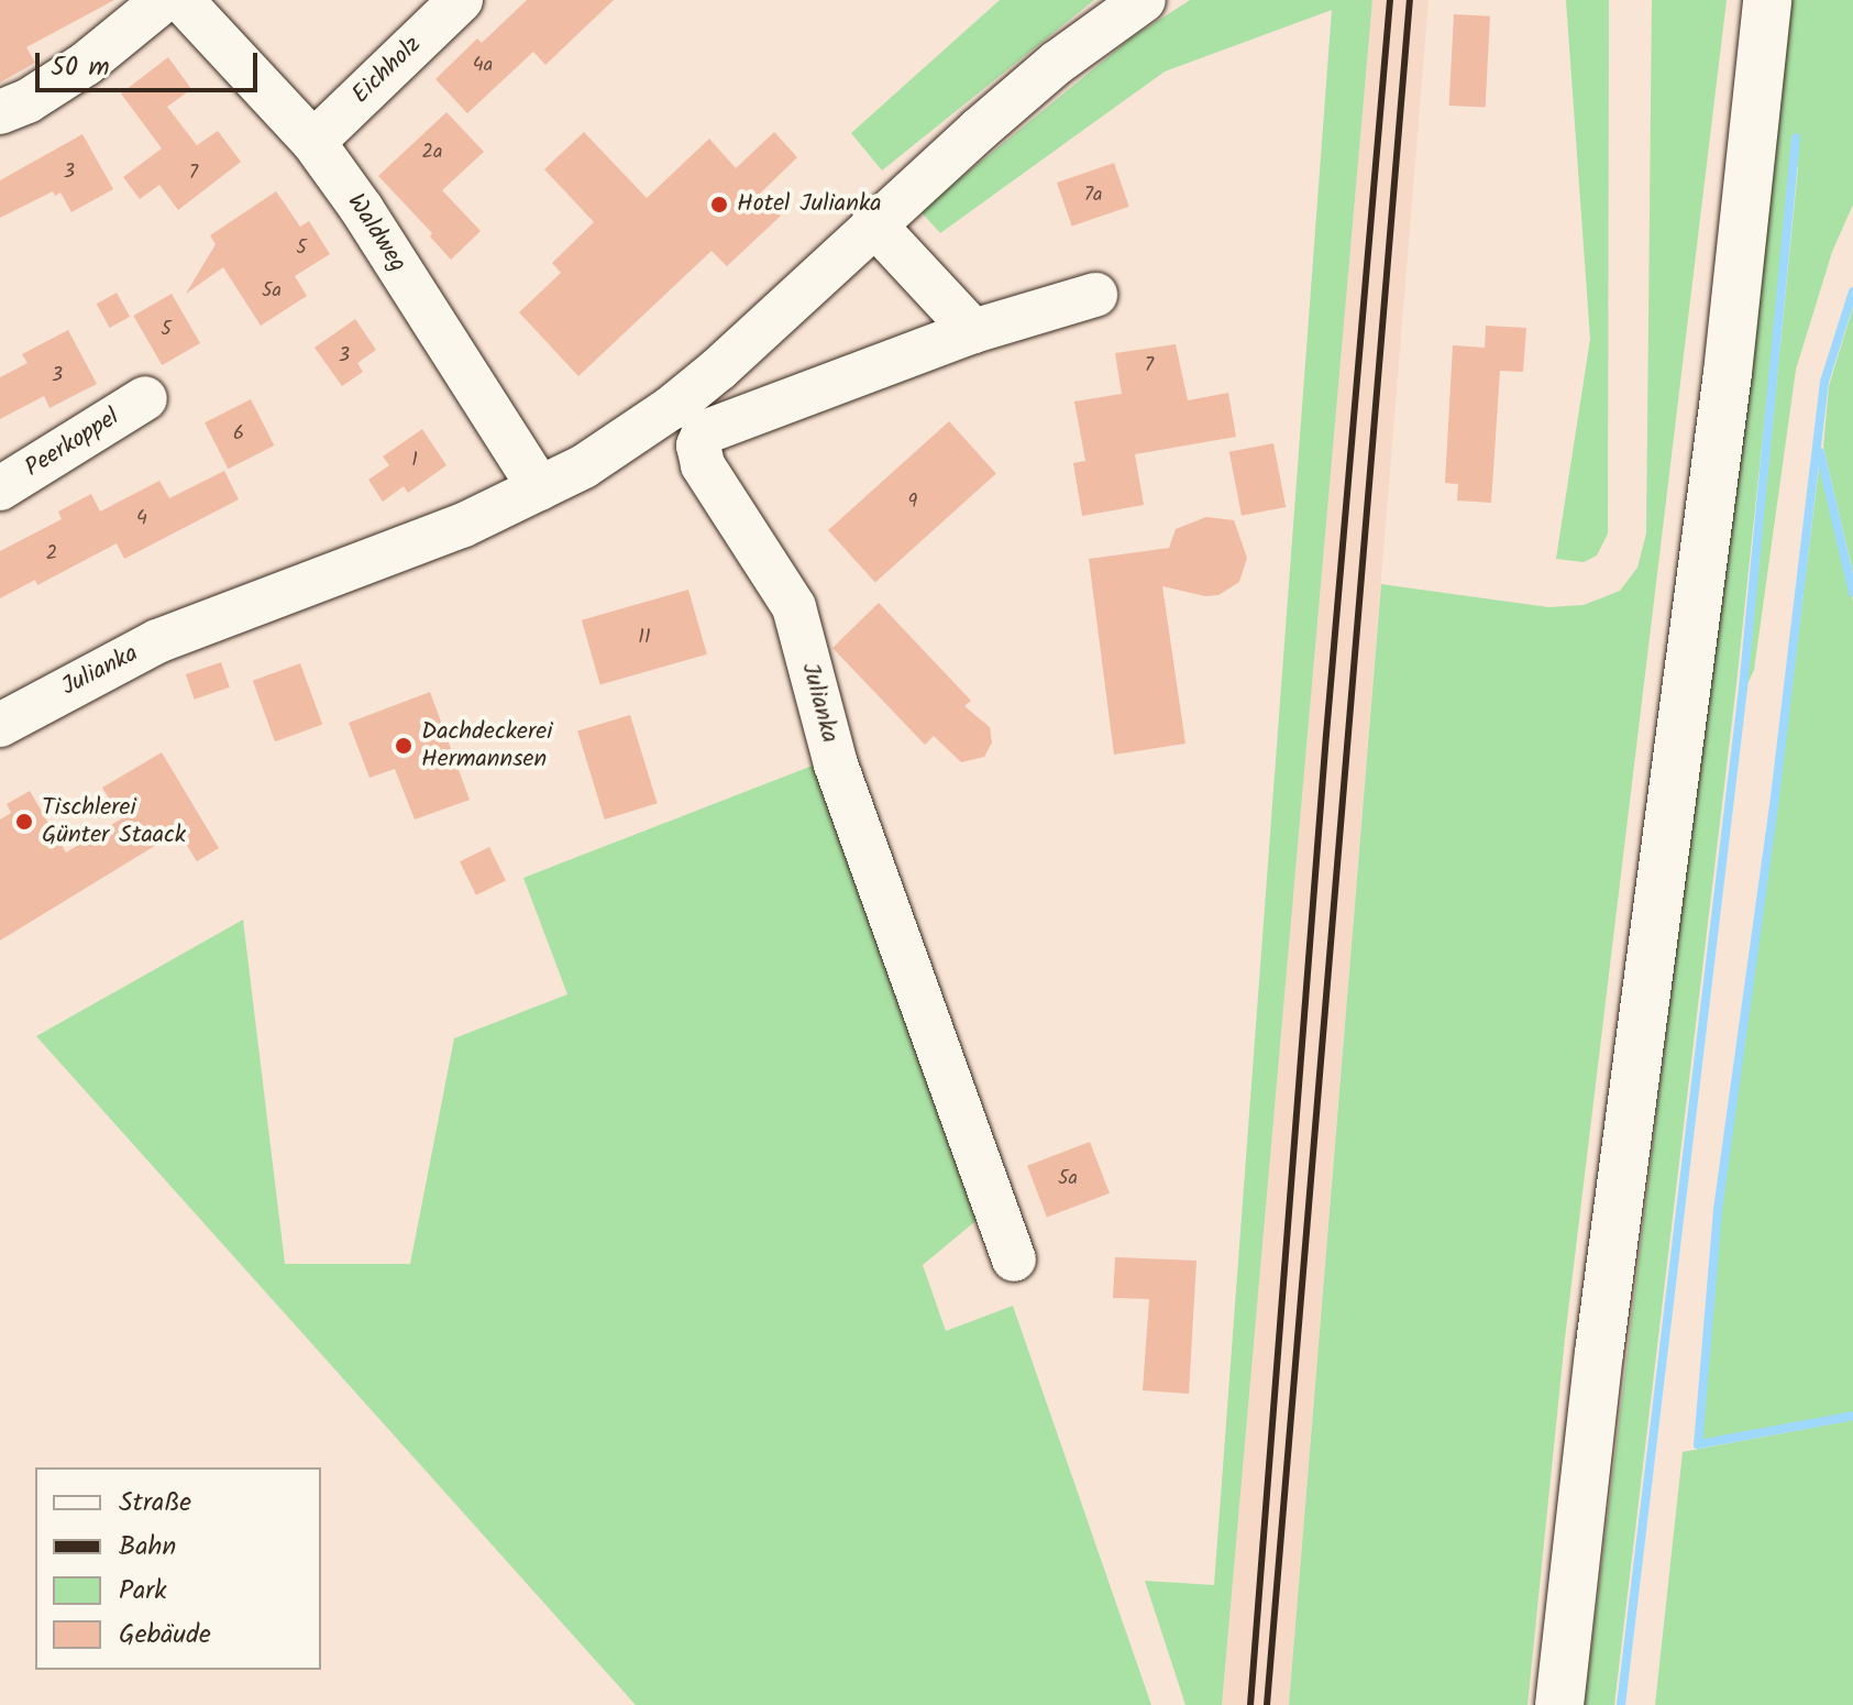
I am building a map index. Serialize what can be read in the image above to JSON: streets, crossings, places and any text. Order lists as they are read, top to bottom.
{
  "streets": {
    "street": [
      "Eichholz",
      "Waldweg",
      "Peerkoppel",
      "Julianka"
    ]
  },
  "crossings": [
    ["Eichholz", "Waldweg"],
    ["Waldweg", "Julianka"]
  ],
  "places": ["Hotel Julianka", "Dachdeckerei Hermannsen", "Tischlerei Günter Staack"],
  "house_numbers": [
    "4a",
    "2a",
    "3",
    "7",
    "7a",
    "5",
    "5a",
    "5",
    "3",
    "7",
    "3",
    "6",
    "1",
    "9",
    "4",
    "2",
    "11",
    "5a"
  ],
  "legend": [
    "Straße",
    "Bahn",
    "Park",
    "Gebäude"
  ],
  "scale_bar": "50 m"
}
